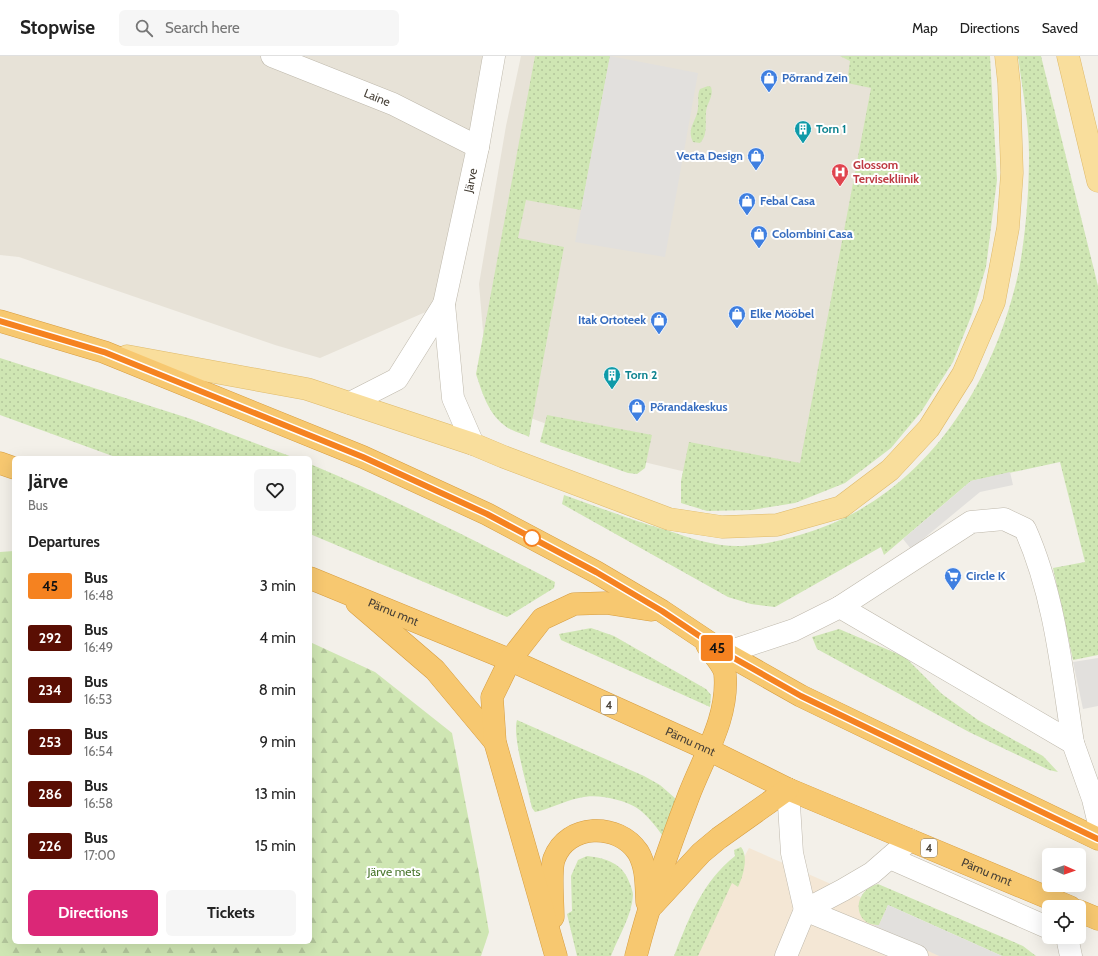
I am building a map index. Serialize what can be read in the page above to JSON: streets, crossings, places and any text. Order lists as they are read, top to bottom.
{
  "streets": {
    "highway": ["Pärnu mnt", "4"],
    "street": ["Laine", "Järve"]
  },
  "crossings": [
    ["Laine", "Järve"]
  ],
  "parks": ["Järve mets"],
  "places": {
    "shop": [
      "Põrrand Zein",
      "Vecta Design",
      "Febal Casa",
      "Colombini Casa",
      "Elke Mööbel",
      "Itak Ortoteek",
      "Põrandakeskus"
    ],
    "building": ["Torn 1", "Torn 2"],
    "hospital": ["Glossom Tervisekliinik"],
    "supermarket": ["Circle K"]
  },
  "lines": ["bus line 45"],
  "north": "right",
  "page": {
    "header": "Stopwise",
    "search": "Search here",
    "nav": ["Map", "Directions", "Saved"],
    "on_map": "45",
    "heading": [
      ["Järve", "Bus"],
      "Departures"
    ],
    "list": [
      {
        "mark": "45",
        "name": "Bus",
        "note": "16:48",
        "value": "3 min"
      },
      {
        "mark": "292",
        "name": "Bus",
        "note": "16:49",
        "value": "4 min"
      },
      {
        "mark": "234",
        "name": "Bus",
        "note": "16:53",
        "value": "8 min"
      },
      {
        "mark": "253",
        "name": "Bus",
        "note": "16:54",
        "value": "9 min"
      },
      {
        "mark": "286",
        "name": "Bus",
        "note": "16:58",
        "value": "13 min"
      },
      {
        "mark": "226",
        "name": "Bus",
        "note": "17:00",
        "value": "15 min"
      }
    ],
    "buttons": ["Directions", "Tickets"]
  }
}
